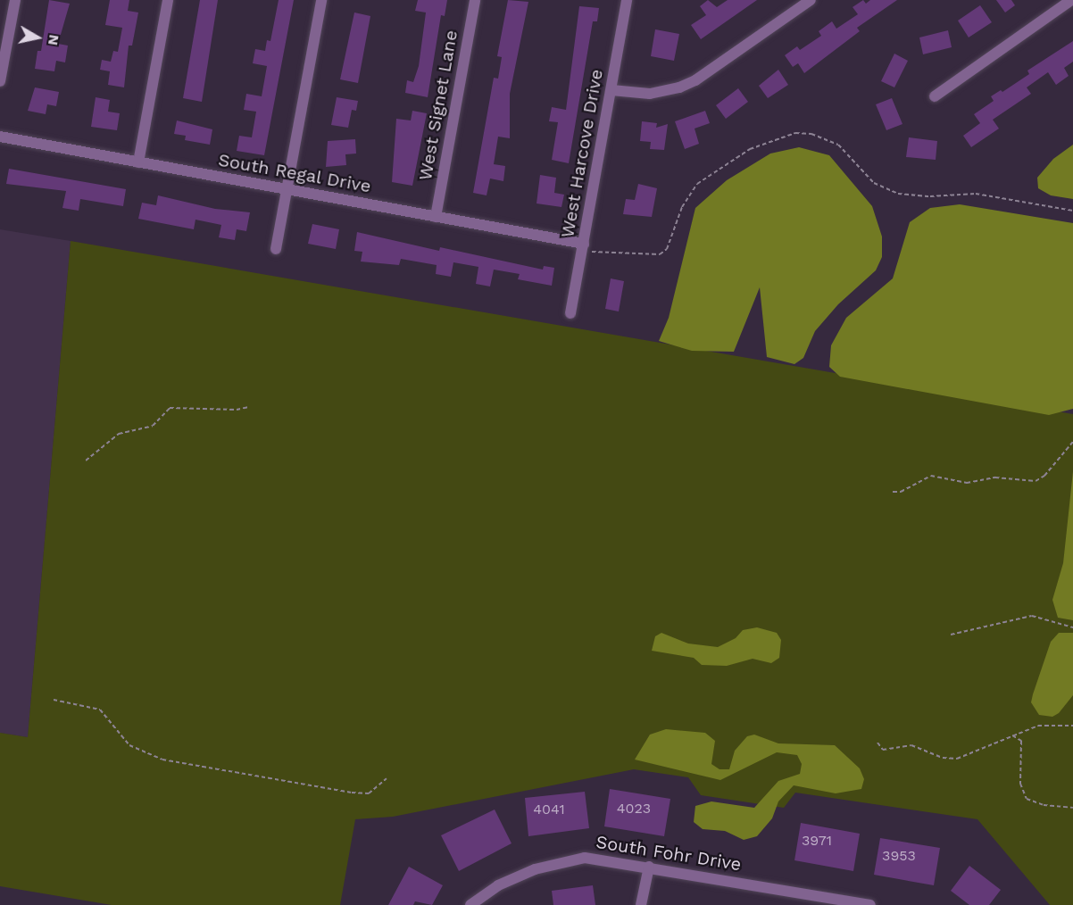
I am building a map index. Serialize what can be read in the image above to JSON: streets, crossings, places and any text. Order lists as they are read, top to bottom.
{
  "streets": {
    "street": [
      "West Signet Lane",
      "West Harcove Drive",
      "South Regal Drive",
      "South Fohr Drive"
    ]
  },
  "crossings": [
    ["West Signet Lane", "South Regal Drive"],
    ["West Harcove Drive", "South Regal Drive"]
  ],
  "house_numbers": [
    "4023",
    "4041",
    "3971",
    "3953"
  ],
  "north": "right"
}
